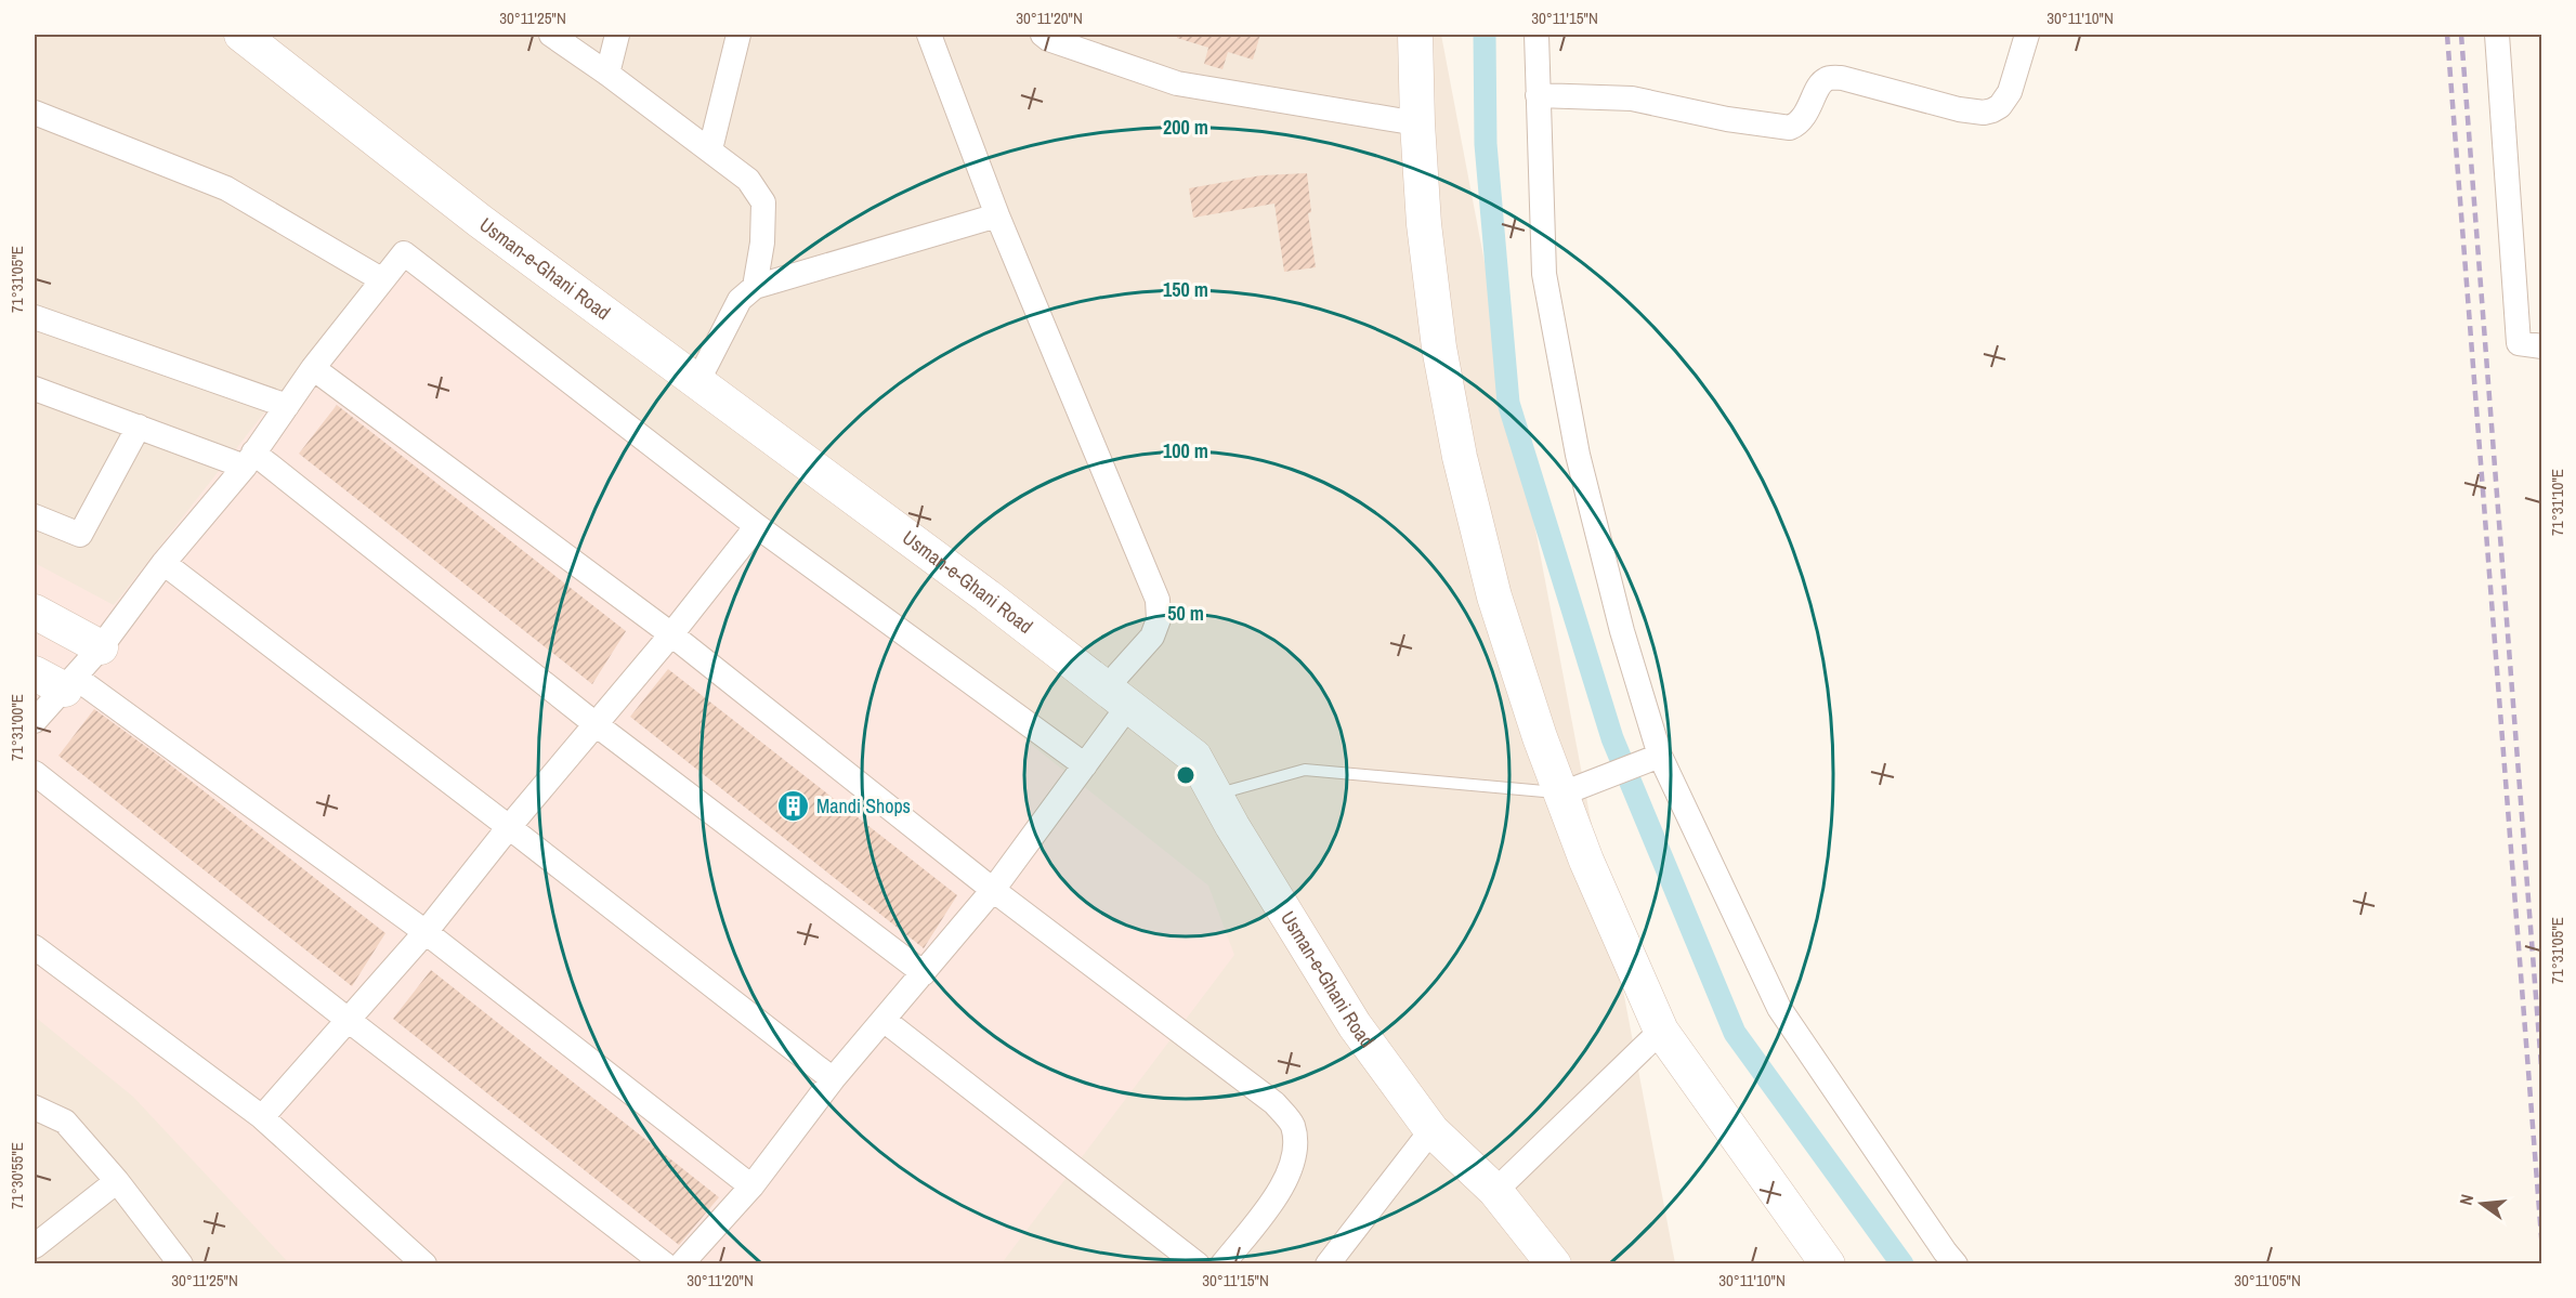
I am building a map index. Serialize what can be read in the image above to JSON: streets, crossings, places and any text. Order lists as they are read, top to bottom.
{
  "streets": {
    "main road": ["Usman-e-Ghani Road"]
  },
  "places": {
    "building": ["Mandi Shops"]
  },
  "north": "left",
  "coordinates": [
    "30°11'25\"N",
    "30°11'20\"N",
    "30°11'15\"N",
    "30°11'10\"N",
    "71°31'05\"E",
    "71°31'10\"E",
    "71°31'00\"E",
    "71°30'55\"E",
    "30°11'05\"N"
  ],
  "rings": [
    "200 m",
    "150 m",
    "100 m",
    "50 m"
  ]
}
